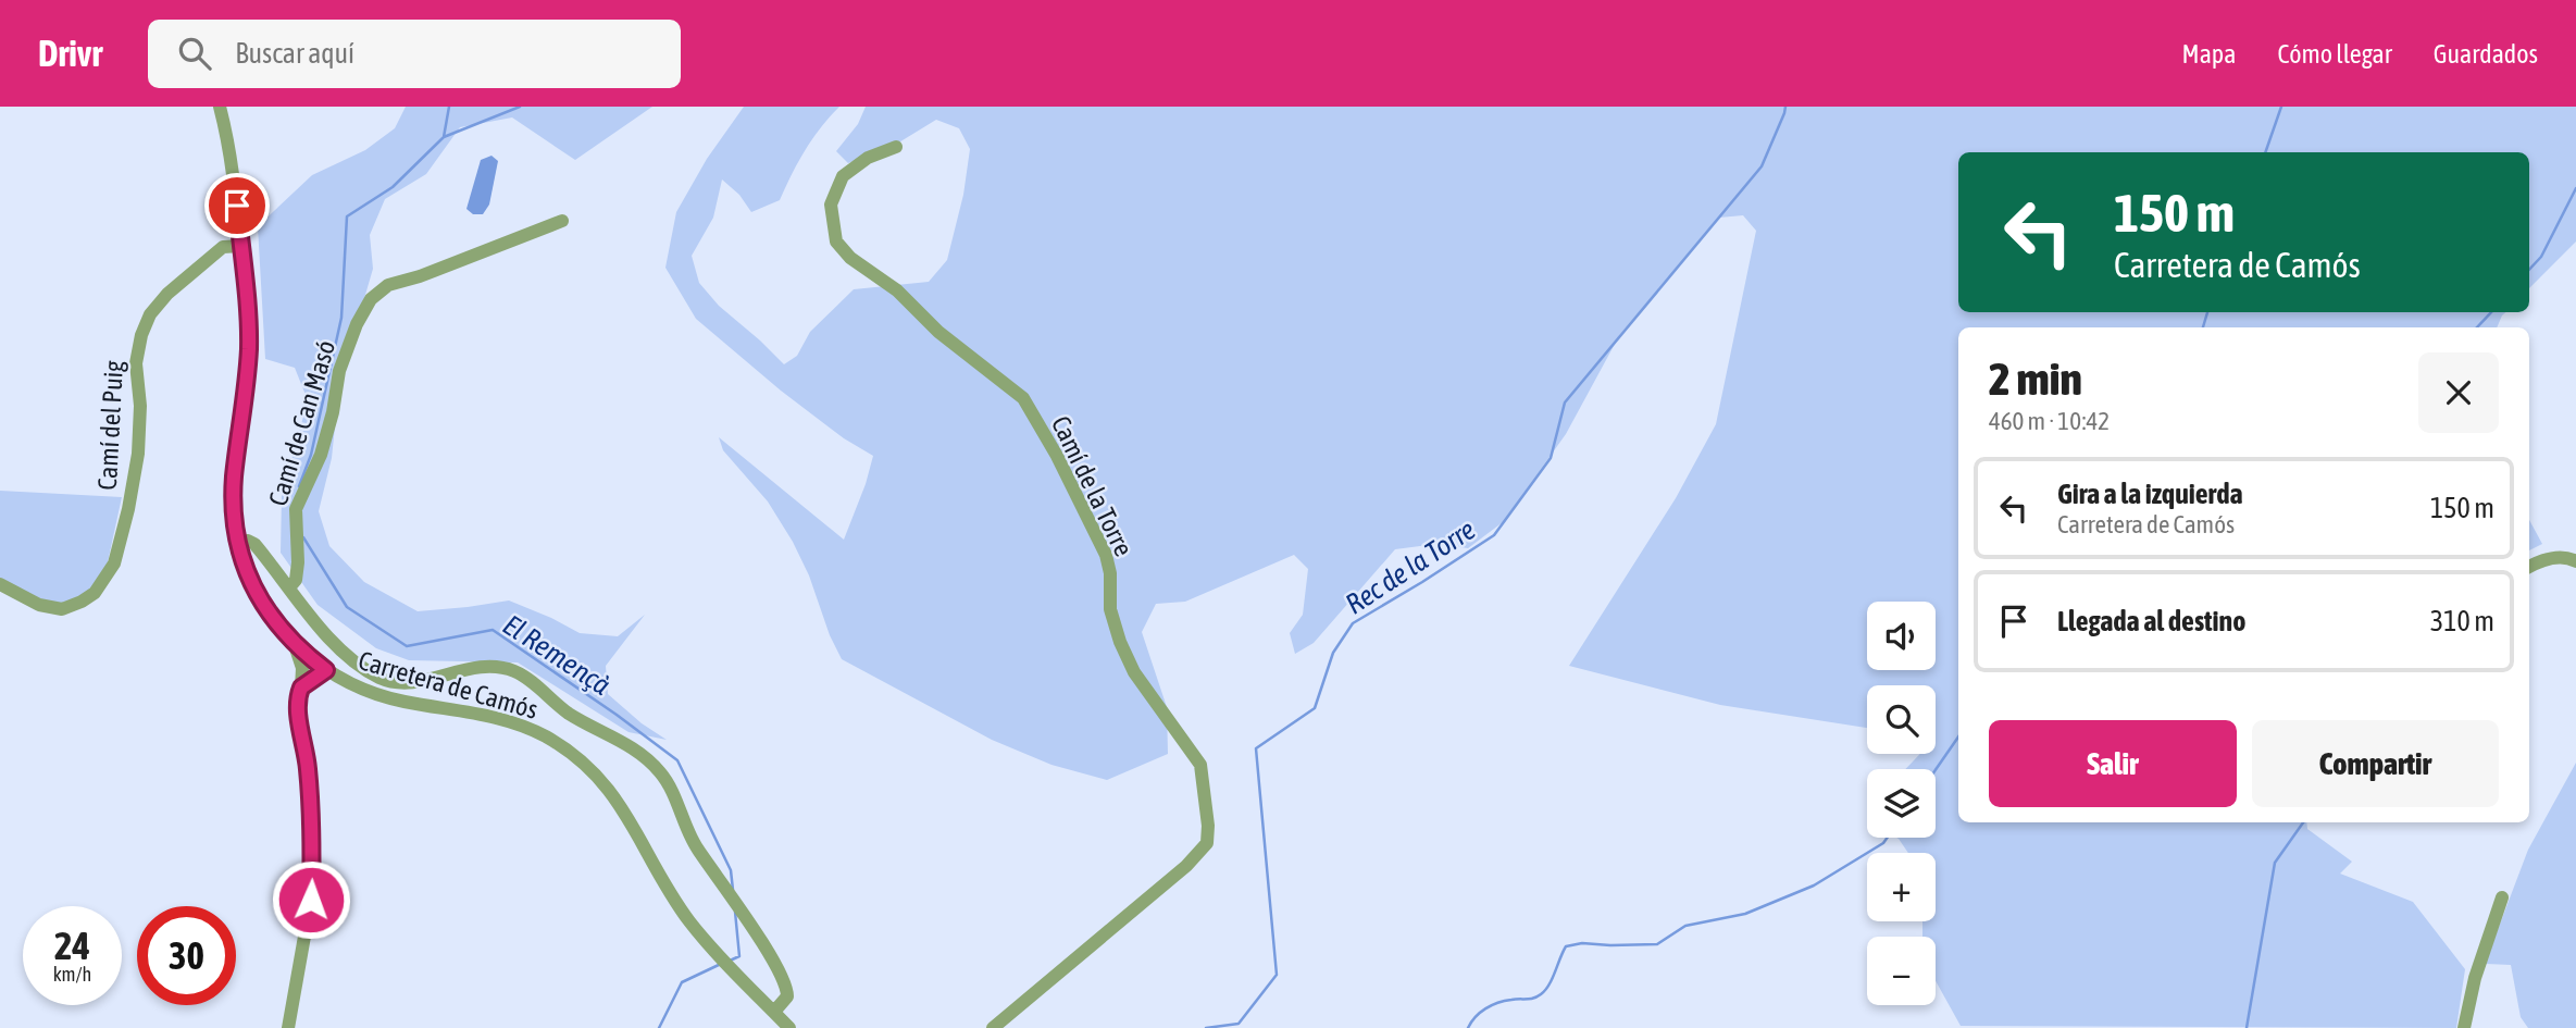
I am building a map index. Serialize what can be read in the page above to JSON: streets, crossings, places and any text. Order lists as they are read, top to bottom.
{
  "streets": {
    "street": [
      "Camí de Can Masó",
      "Camí del Puig",
      "Camí de la Torre",
      "Carretera de Camós"
    ]
  },
  "crossings": [
    ["Camí del Puig", "Carretera de Camós"]
  ],
  "water": ["Rec de la Torre", "El Remençà"],
  "page": {
    "header": "Drivr",
    "search": "Buscar aquí",
    "nav": ["Mapa", "Cómo llegar", "Guardados"],
    "turn": ["150 m", "Carretera de Camós"],
    "heading": ["2 min", "460 m · 10:42"],
    "list": [
      {
        "name": "Gira a la izquierda",
        "note": "Carretera de Camós",
        "value": "150 m"
      },
      {
        "name": "Llegada al destino",
        "value": "310 m"
      }
    ],
    "map_buttons": ["+", "−"],
    "buttons": ["Salir", "Compartir"],
    "speed": "24 km/h",
    "limit": "30"
  }
}
